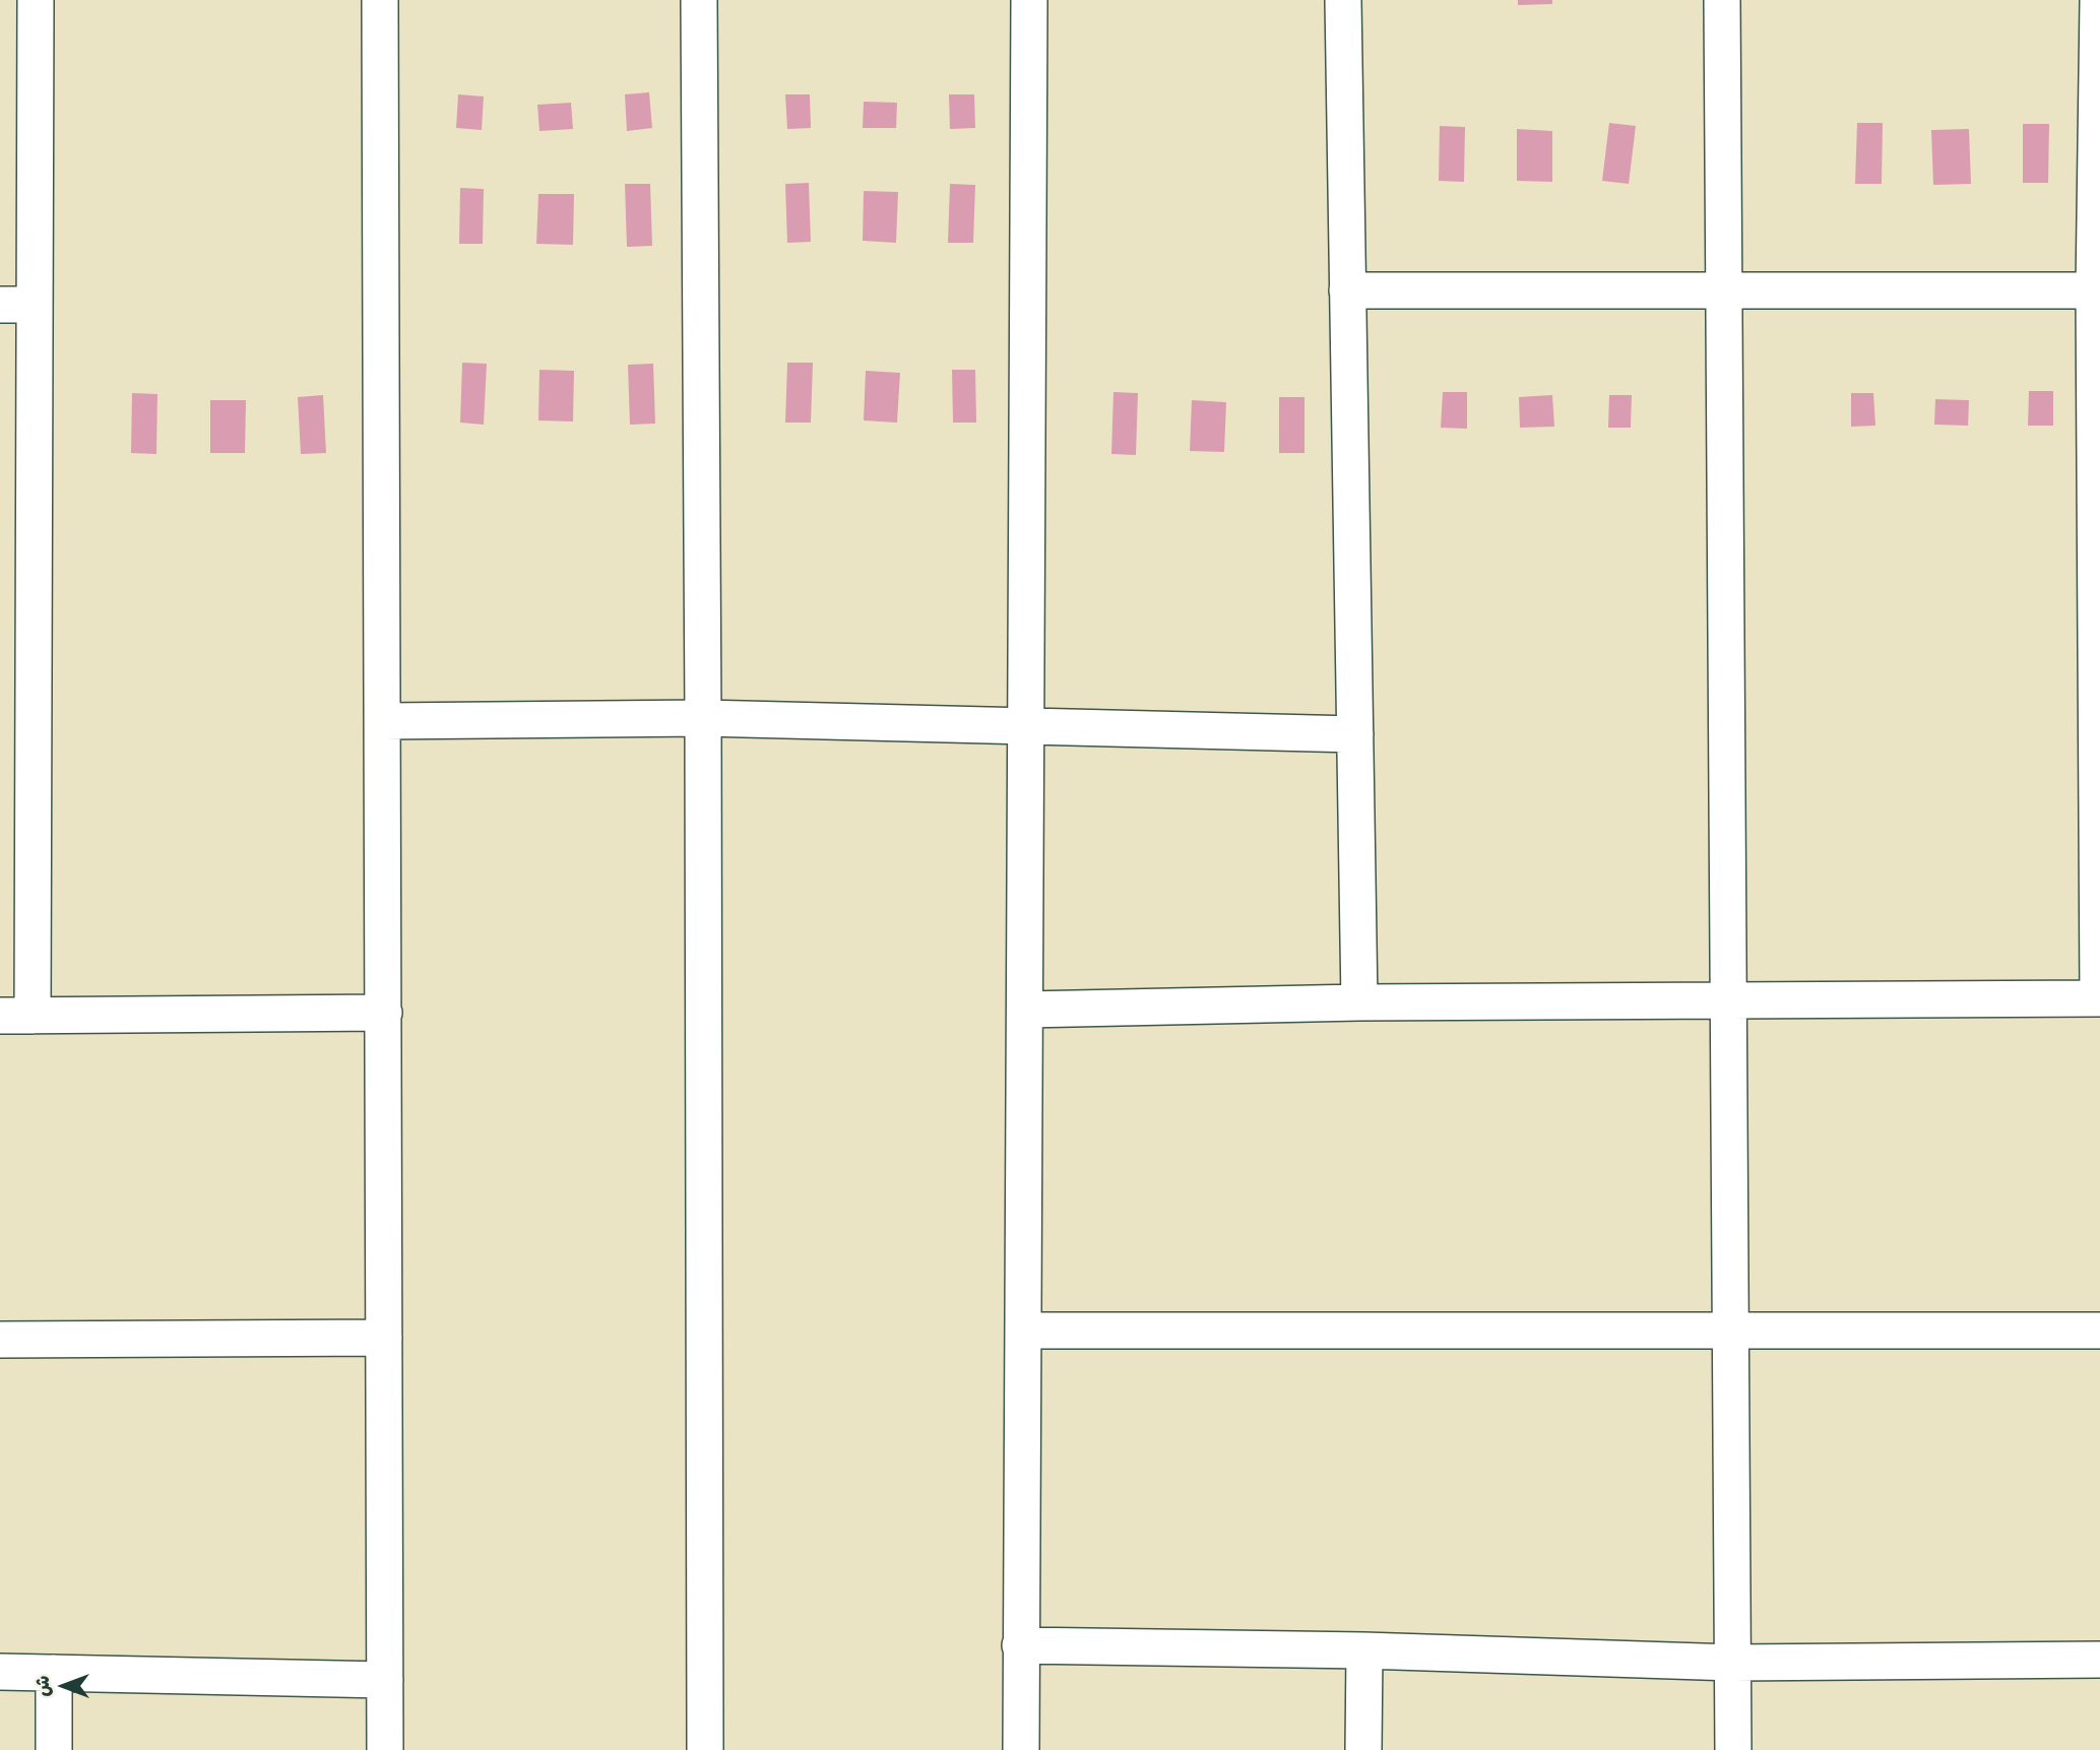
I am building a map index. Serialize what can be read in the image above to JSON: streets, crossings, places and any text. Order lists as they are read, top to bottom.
{
  "north": "left"
}
